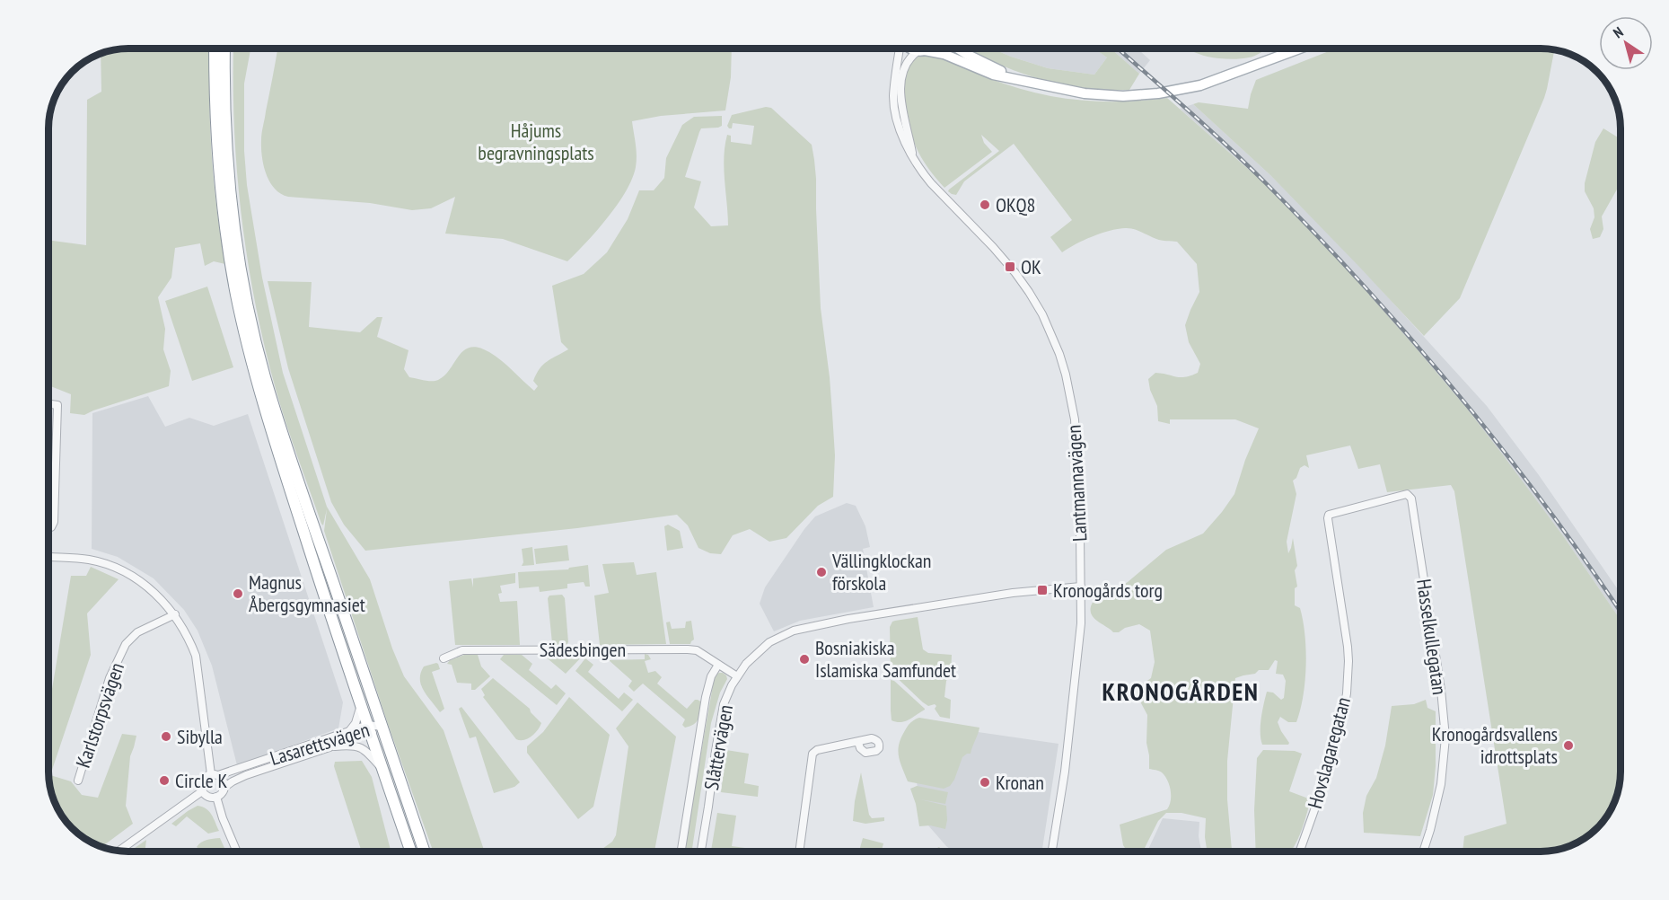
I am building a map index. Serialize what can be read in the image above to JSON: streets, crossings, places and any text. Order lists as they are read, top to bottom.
{
  "streets": {
    "street": [
      "Lantmannavägen",
      "Hasselkullegatan",
      "Sädesbingen",
      "Karlstorpsvägen",
      "Lasarettsvägen",
      "Slåttervägen",
      "Hovslagaregatan"
    ]
  },
  "crossings": [
    ["Lantmannavägen", "Slåttervägen"],
    ["Hasselkullegatan", "Hovslagaregatan"],
    ["Sädesbingen", "Slåttervägen"]
  ],
  "districts": ["KRONOGÅRDEN"],
  "parks": ["Håjums begravningsplats"],
  "places": {
    "other": [
      "OKQ8",
      "Vällingklockan förskola",
      "Magnus Åbergsgymnasiet",
      "Bosniakiska Islamiska Samfundet",
      "Sibylla",
      "Kronogårdsvallens idrottsplats",
      "Circle K",
      "Kronan"
    ],
    "transit": ["OK", "Kronogårds torg"]
  },
  "north": "top left"
}
